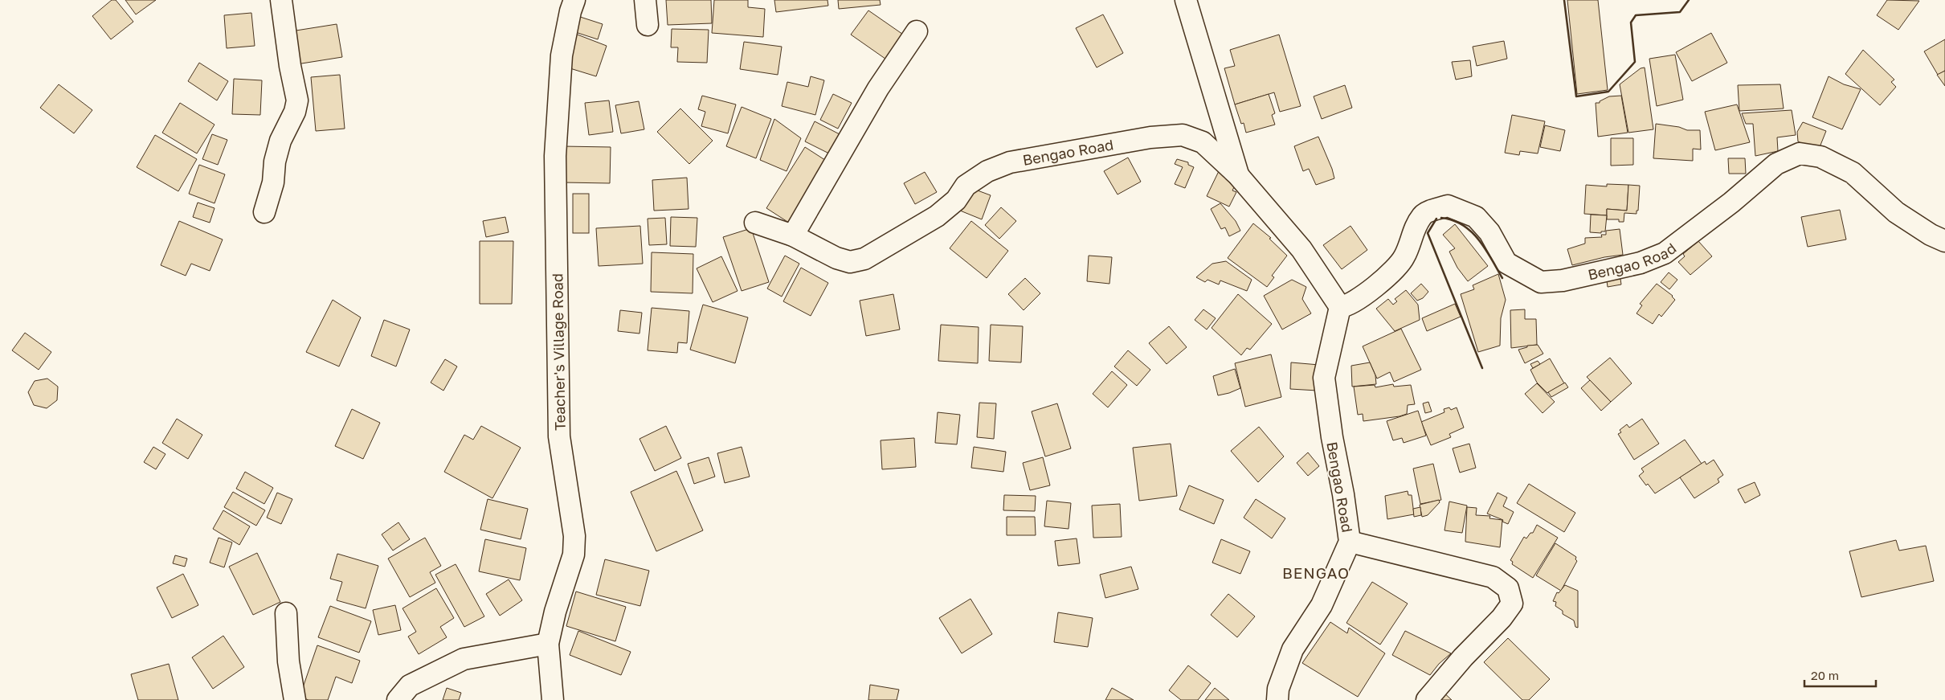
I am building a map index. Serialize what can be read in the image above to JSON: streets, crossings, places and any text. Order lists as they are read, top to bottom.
{
  "streets": {
    "street": ["Bengao Road", "Teacher's Village Road"]
  },
  "districts": ["BENGAO"],
  "scale_bar": "20 m"
}
